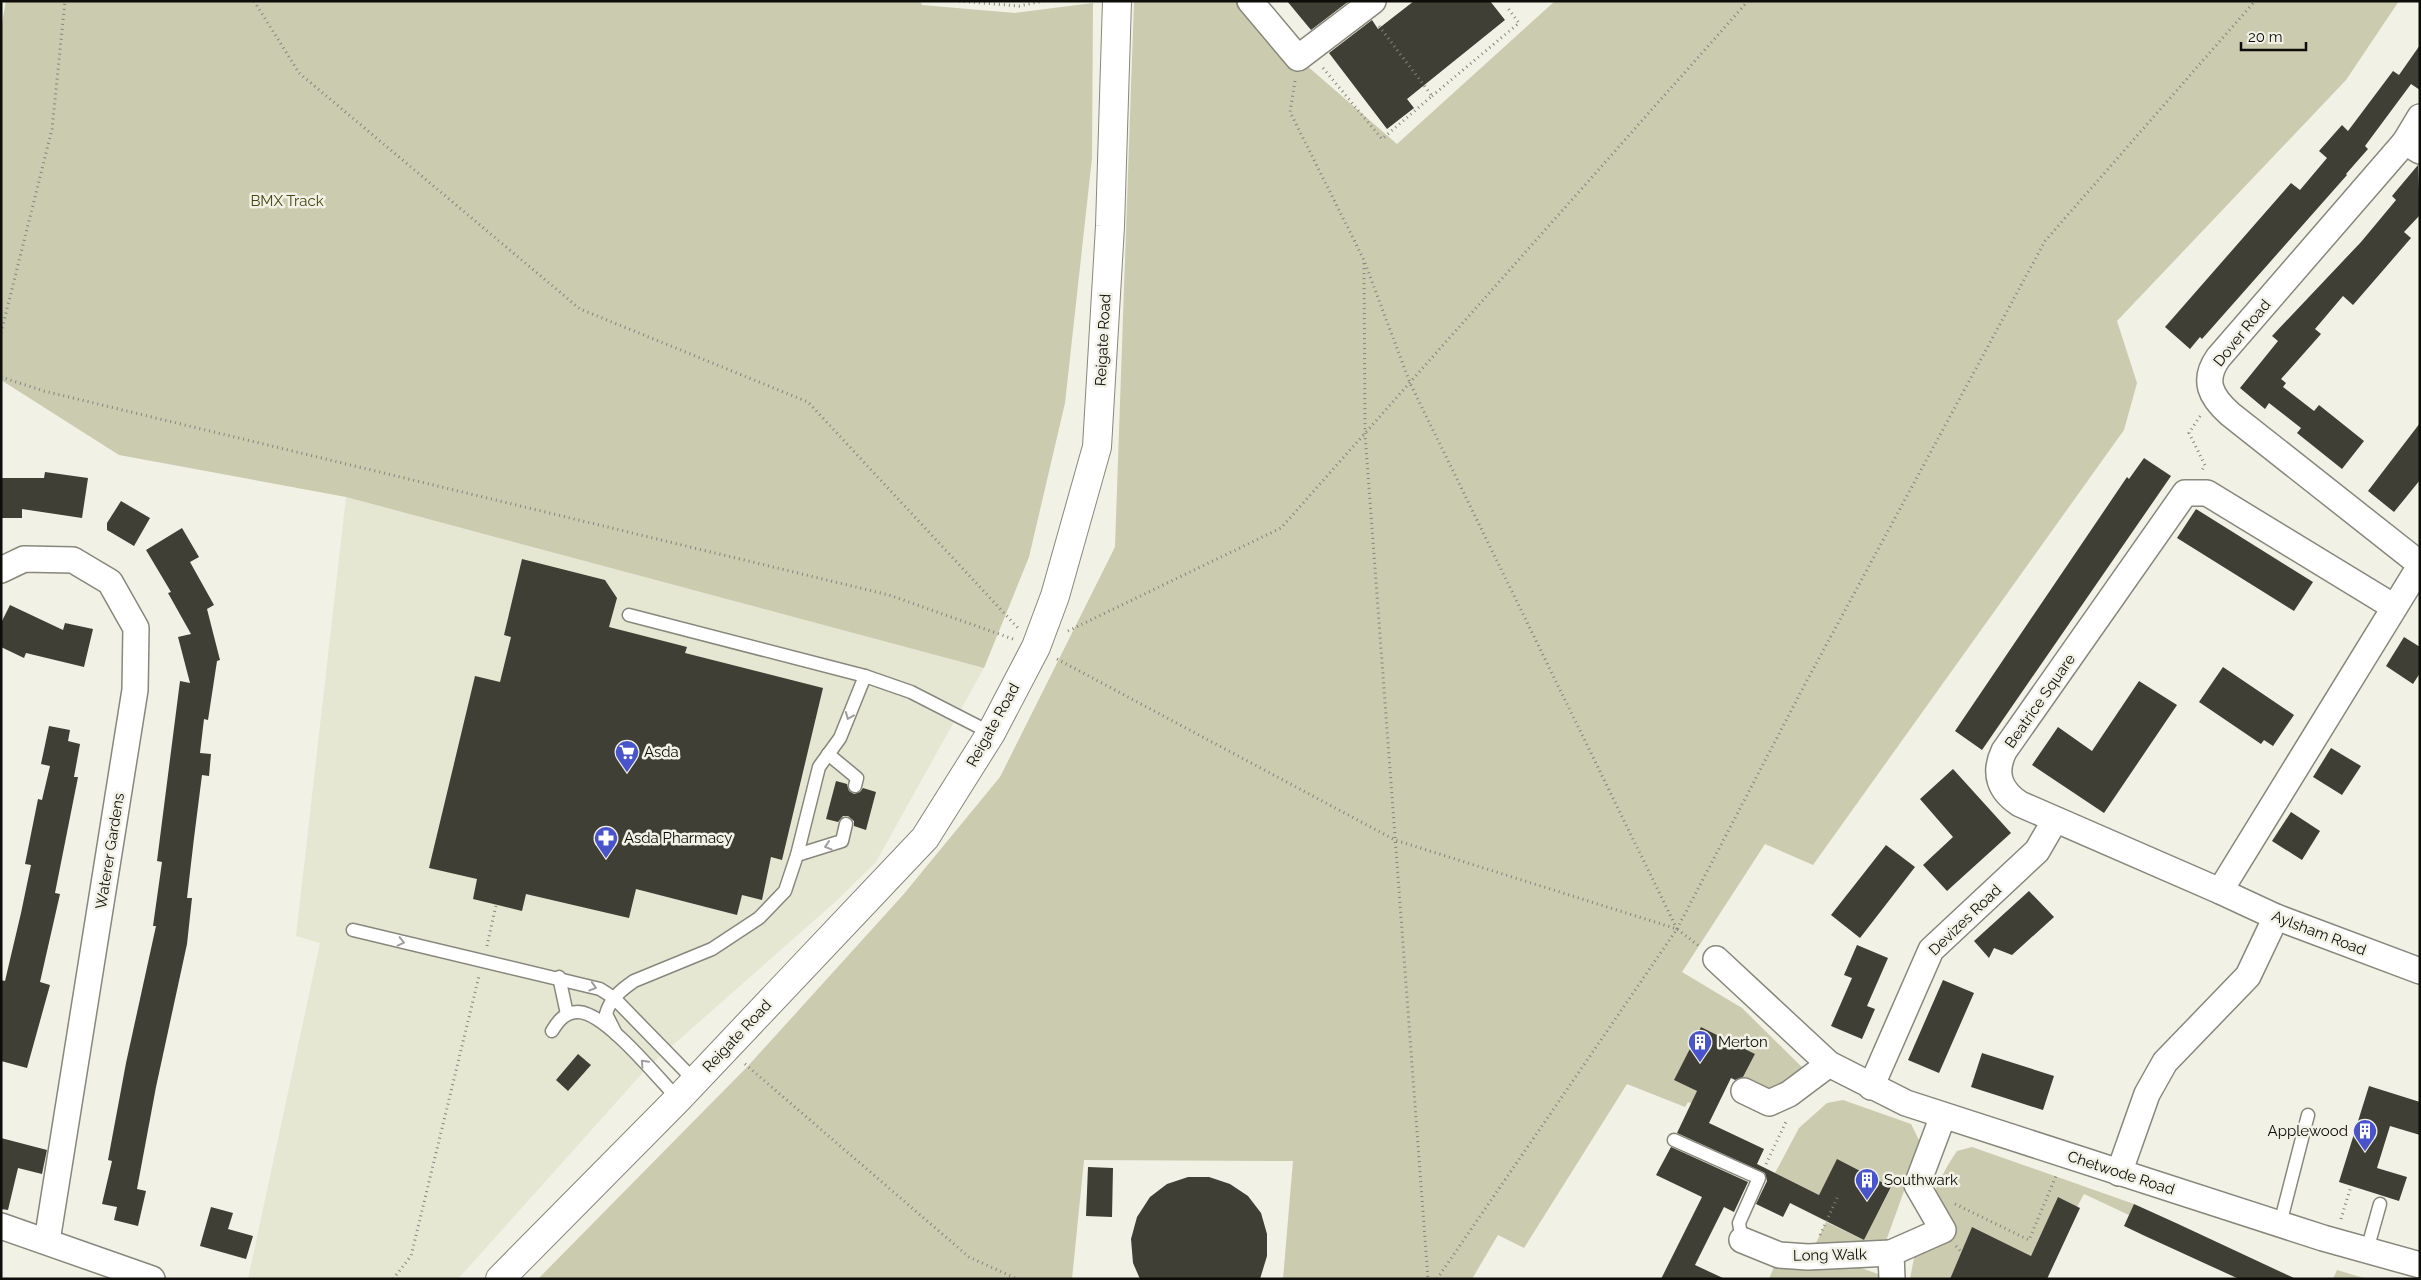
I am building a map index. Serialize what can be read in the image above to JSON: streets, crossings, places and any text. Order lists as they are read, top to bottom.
{
  "streets": {
    "highway": ["Reigate Road"],
    "street": [
      "Dover Road",
      "Beatrice Square",
      "Waterer Gardens",
      "Devizes Road",
      "Aylsham Road",
      "Chetwode Road",
      "Long Walk"
    ]
  },
  "crossings": [
    ["Beatrice Square", "Devizes Road"],
    ["Beatrice Square", "Aylsham Road"],
    ["Devizes Road", "Chetwode Road"],
    ["Chetwode Road", "Long Walk"]
  ],
  "parks": ["BMX Track"],
  "places": {
    "supermarket": ["Asda"],
    "pharmacy": ["Asda Pharmacy"],
    "building": ["Merton", "Applewood", "Southwark"]
  },
  "scale_bar": "20 m"
}
